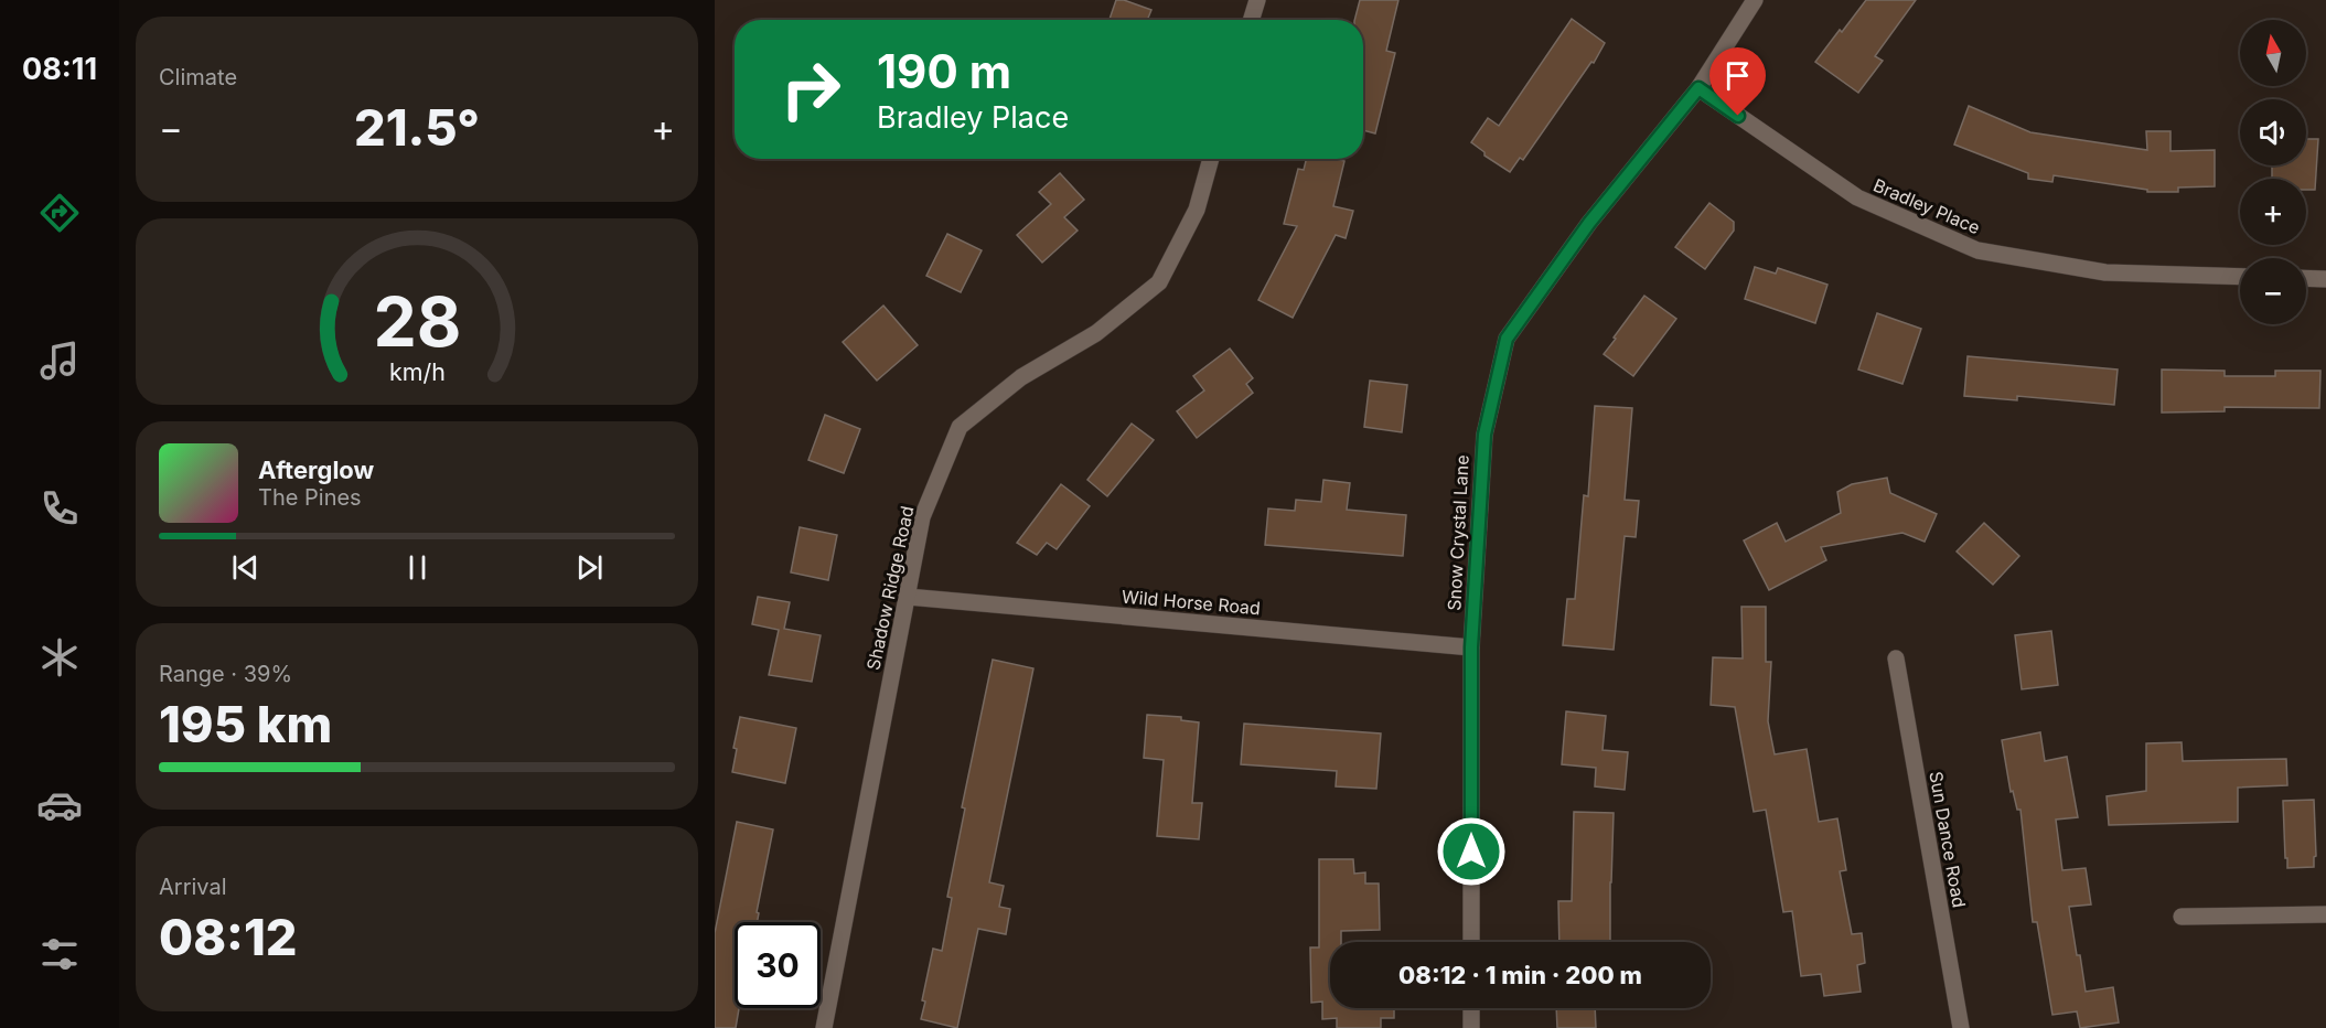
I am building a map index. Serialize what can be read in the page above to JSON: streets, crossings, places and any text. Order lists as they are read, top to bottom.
{
  "streets": {
    "street": [
      "Bradley Place",
      "Snow Crystal Lane",
      "Shadow Ridge Road",
      "Wild Horse Road",
      "Sun Dance Road"
    ]
  },
  "crossings": [
    ["Bradley Place", "Snow Crystal Lane"],
    ["Snow Crystal Lane", "Wild Horse Road"],
    ["Shadow Ridge Road", "Wild Horse Road"]
  ],
  "north": "top",
  "page": {
    "tabs": "08:11",
    "tile": [
      "Climate",
      ["Range · 39%", "195 km"],
      ["Arrival", "08:12"]
    ],
    "map_buttons": ["+", "−"],
    "turn": ["190 m", "Bradley Place"],
    "heat": ["−", "21.5°", "+"],
    "song": ["Afterglow", "The Pines"],
    "limit": "30",
    "trip": "08:12 · 1 min · 200 m",
    "gauge": ["28", "km/h"]
  }
}
